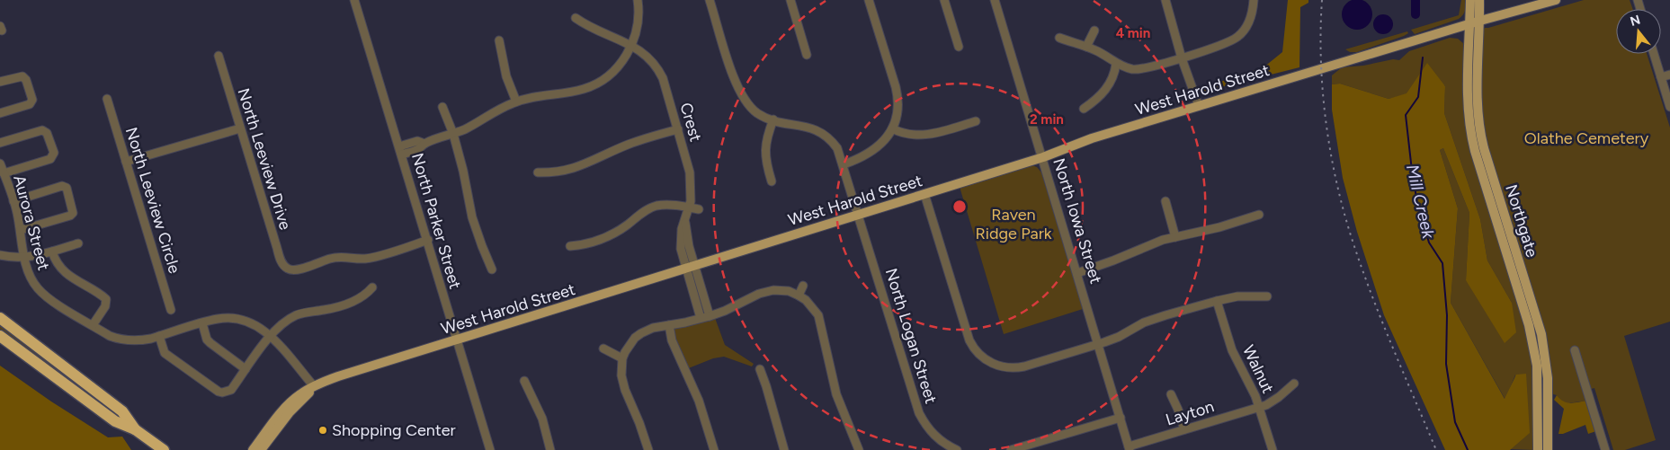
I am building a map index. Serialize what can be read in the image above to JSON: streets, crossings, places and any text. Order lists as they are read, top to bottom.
{
  "streets": {
    "main road": ["West Harold Street", "Northgate"],
    "street": [
      "Crest",
      "North Leeview Drive",
      "North Leeview Circle",
      "North Parker Street",
      "North Iowa Street",
      "Aurora Street",
      "North Logan Street",
      "Walnut",
      "Layton"
    ]
  },
  "crossings": [
    ["West Harold Street", "Crest"],
    ["West Harold Street", "North Parker Street"],
    ["West Harold Street", "North Iowa Street"],
    ["West Harold Street", "Northgate"],
    ["West Harold Street", "Aurora Street"],
    ["West Harold Street", "North Logan Street"],
    ["North Leeview Drive", "North Parker Street"],
    ["North Iowa Street", "Layton"],
    ["Walnut", "Layton"]
  ],
  "water": ["Mill Creek"],
  "parks": ["Olathe Cemetery", "Raven Ridge Park"],
  "places": ["Shopping Center"],
  "north": "top",
  "rings": ["4 min", "2 min"]
}
